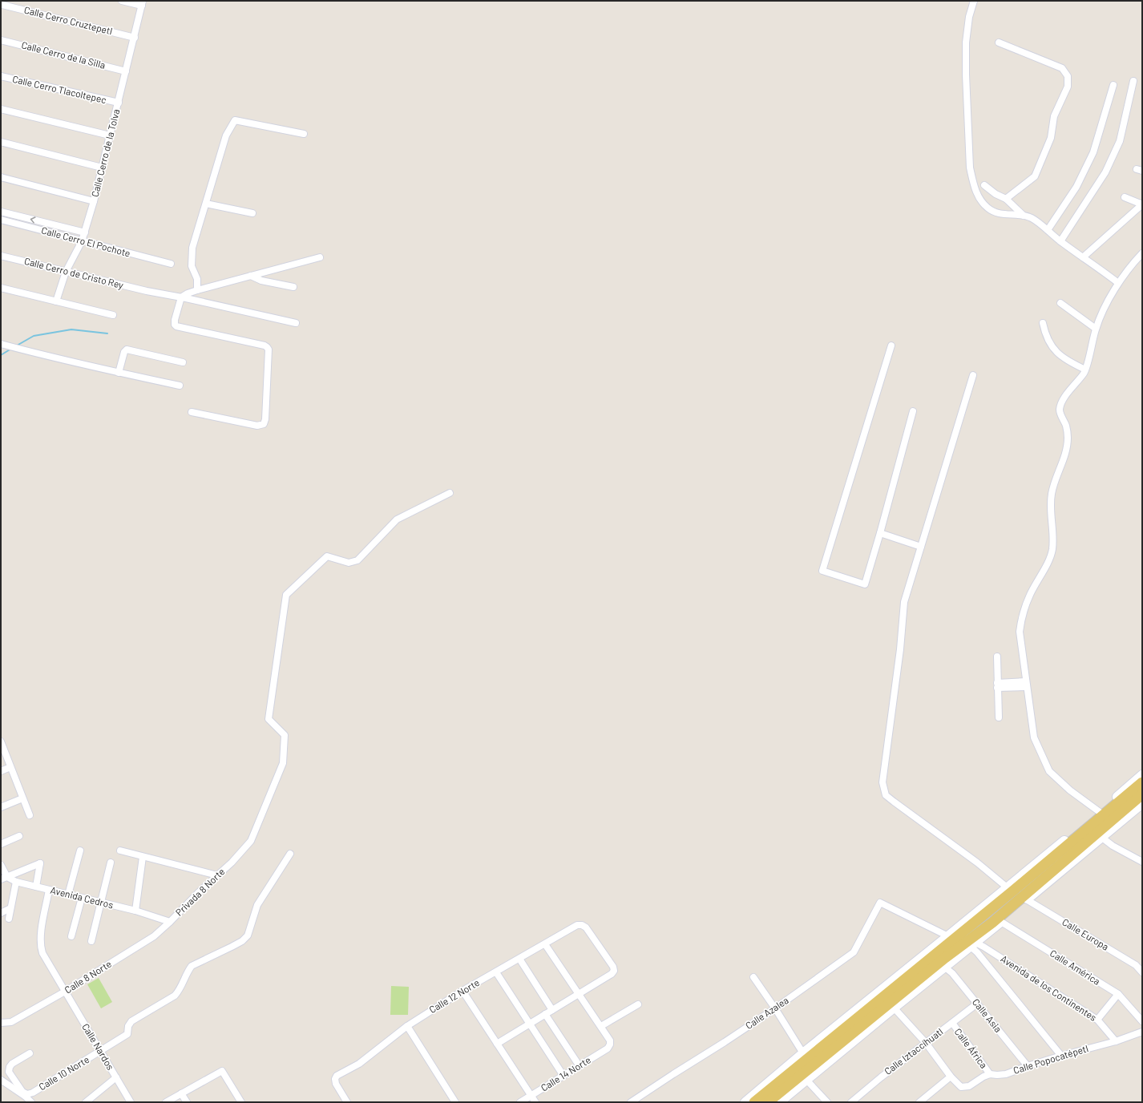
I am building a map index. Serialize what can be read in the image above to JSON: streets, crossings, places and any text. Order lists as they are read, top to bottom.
{
  "streets": {
    "street": [
      "Calle Cerro Cruztepetl",
      "Calle Cerro de la Silla",
      "Calle Cerro Tlacoltepec",
      "Calle Cerro de la Tolva",
      "Calle Cerro El Pochote",
      "Calle Cerro de Cristo Rey",
      "Privada 8 Norte",
      "Avenida Cedros",
      "Calle Europa",
      "Calle América",
      "Calle 8 Norte",
      "Avenida de los Continentes",
      "Calle 12 Norte",
      "Calle Azalea",
      "Calle Asia",
      "Calle Nardos",
      "Calle África",
      "Calle Iztaccíhuatl",
      "Calle Popocatépetl",
      "Calle 10 Norte",
      "Calle 14 Norte"
    ]
  },
  "crossings": [
    ["Calle Cerro Cruztepetl", "Calle Cerro de la Tolva"],
    ["Calle Cerro de la Silla", "Calle Cerro de la Tolva"],
    ["Calle Cerro Tlacoltepec", "Calle Cerro de la Tolva"],
    ["Calle Cerro de la Tolva", "Calle Cerro El Pochote"],
    ["Calle Cerro de la Tolva", "Calle Cerro de Cristo Rey"],
    ["Privada 8 Norte", "Avenida Cedros"],
    ["Privada 8 Norte", "Calle 8 Norte"],
    ["Avenida Cedros", "Calle 8 Norte"],
    ["Avenida Cedros", "Calle Nardos"],
    ["Calle 8 Norte", "Calle Nardos"],
    ["Avenida de los Continentes", "Calle Popocatépetl"],
    ["Calle Asia", "Calle Iztaccíhuatl"],
    ["Calle Asia", "Calle Popocatépetl"],
    ["Calle Nardos", "Calle 10 Norte"],
    ["Calle África", "Calle Iztaccíhuatl"],
    ["Calle África", "Calle Popocatépetl"]
  ]
}
